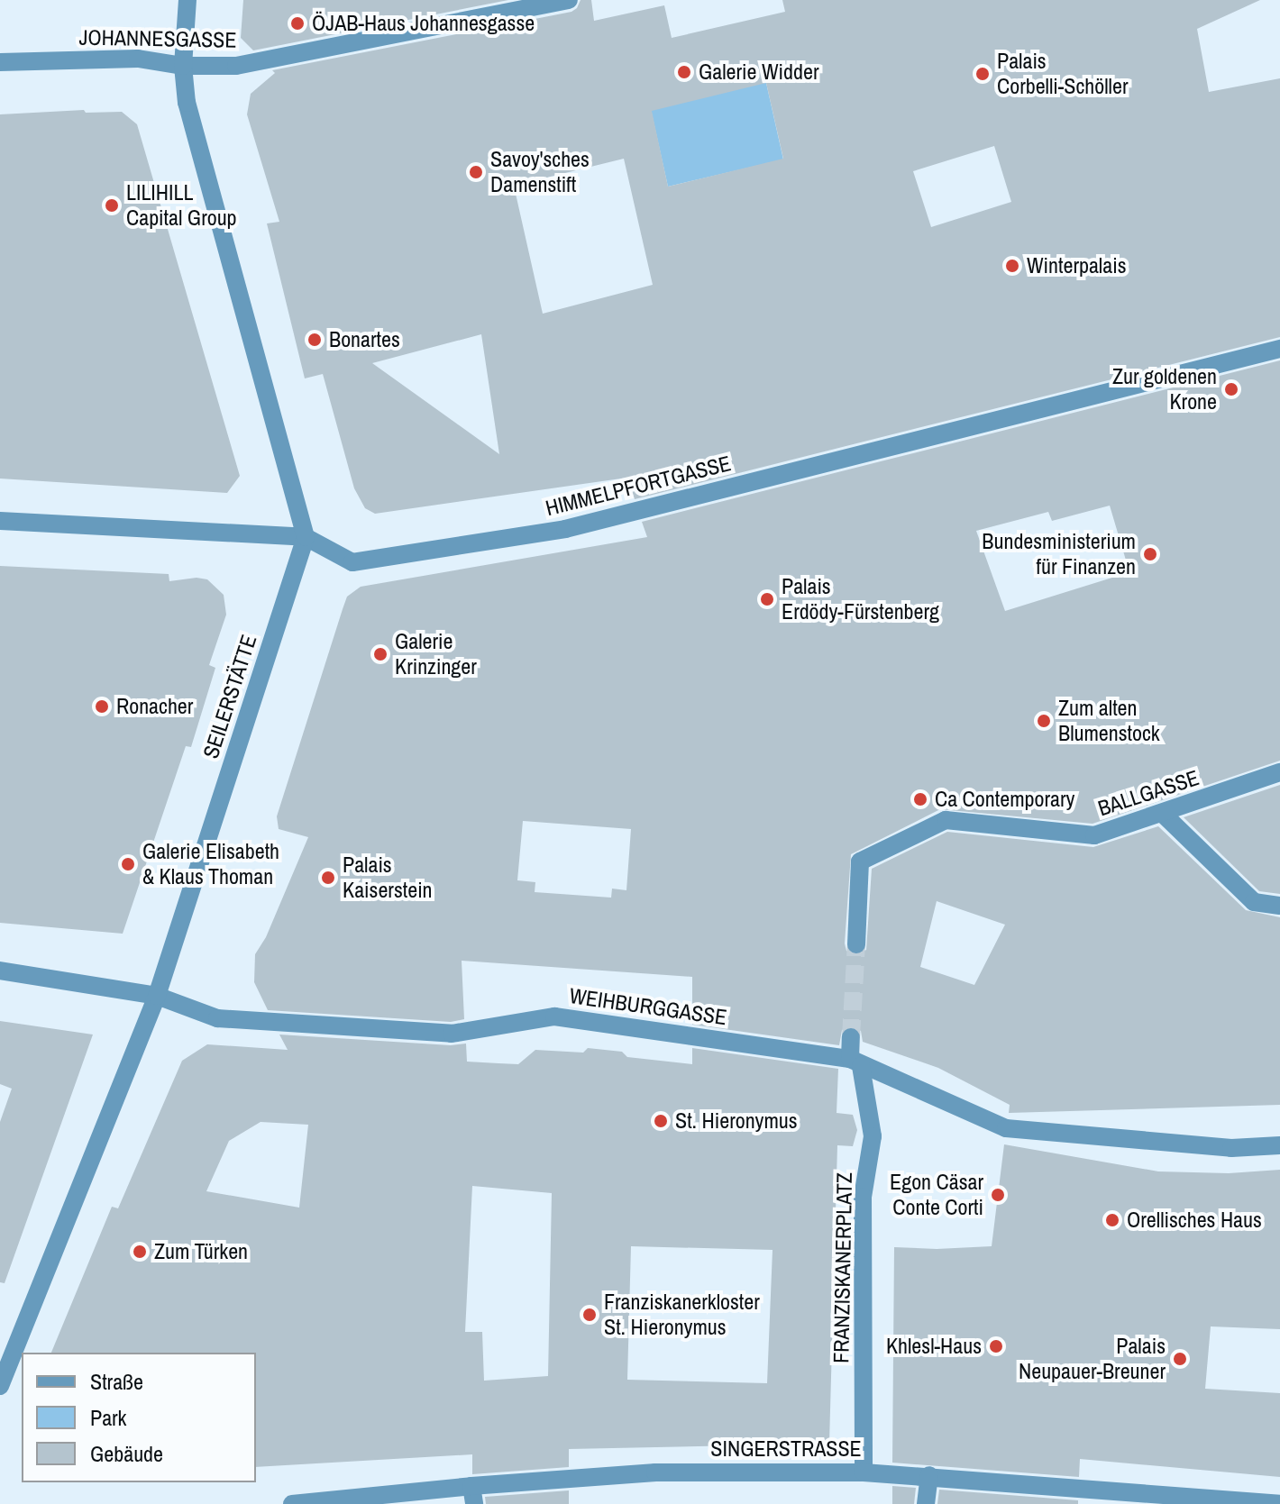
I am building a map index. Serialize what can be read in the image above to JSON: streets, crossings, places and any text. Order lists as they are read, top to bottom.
{
  "streets": {
    "street": [
      "JOHANNESGASSE",
      "HIMMELPFORTGASSE",
      "SEILERSTÄTTE",
      "BALLGASSE",
      "WEIHBURGGASSE",
      "FRANZISKANERPLATZ",
      "SINGERSTRASSE"
    ]
  },
  "crossings": [
    ["HIMMELPFORTGASSE", "SEILERSTÄTTE"],
    ["SEILERSTÄTTE", "WEIHBURGGASSE"],
    ["WEIHBURGGASSE", "FRANZISKANERPLATZ"],
    ["FRANZISKANERPLATZ", "SINGERSTRASSE"]
  ],
  "places": [
    "ÖJAB-Haus Johannesgasse",
    "Galerie Widder",
    "Palais Corbelli-Schöller",
    "Savoy'sches Damenstift",
    "LILIHILL Capital Group",
    "Winterpalais",
    "Bonartes",
    "Zur goldenen Krone",
    "Bundesministerium für Finanzen",
    "Palais Erdödy-Fürstenberg",
    "Galerie Krinzinger",
    "Ronacher",
    "Zum alten Blumenstock",
    "Ca Contemporary",
    "Galerie Elisabeth & Klaus Thoman",
    "Palais Kaiserstein",
    "St. Hieronymus",
    "Egon Cäsar Conte Corti",
    "Orellisches Haus",
    "Zum Türken",
    "Franziskanerkloster St. Hieronymus",
    "Khlesl-Haus",
    "Palais Neupauer-Breuner"
  ],
  "legend": ["Straße", "Park", "Gebäude"]
}
